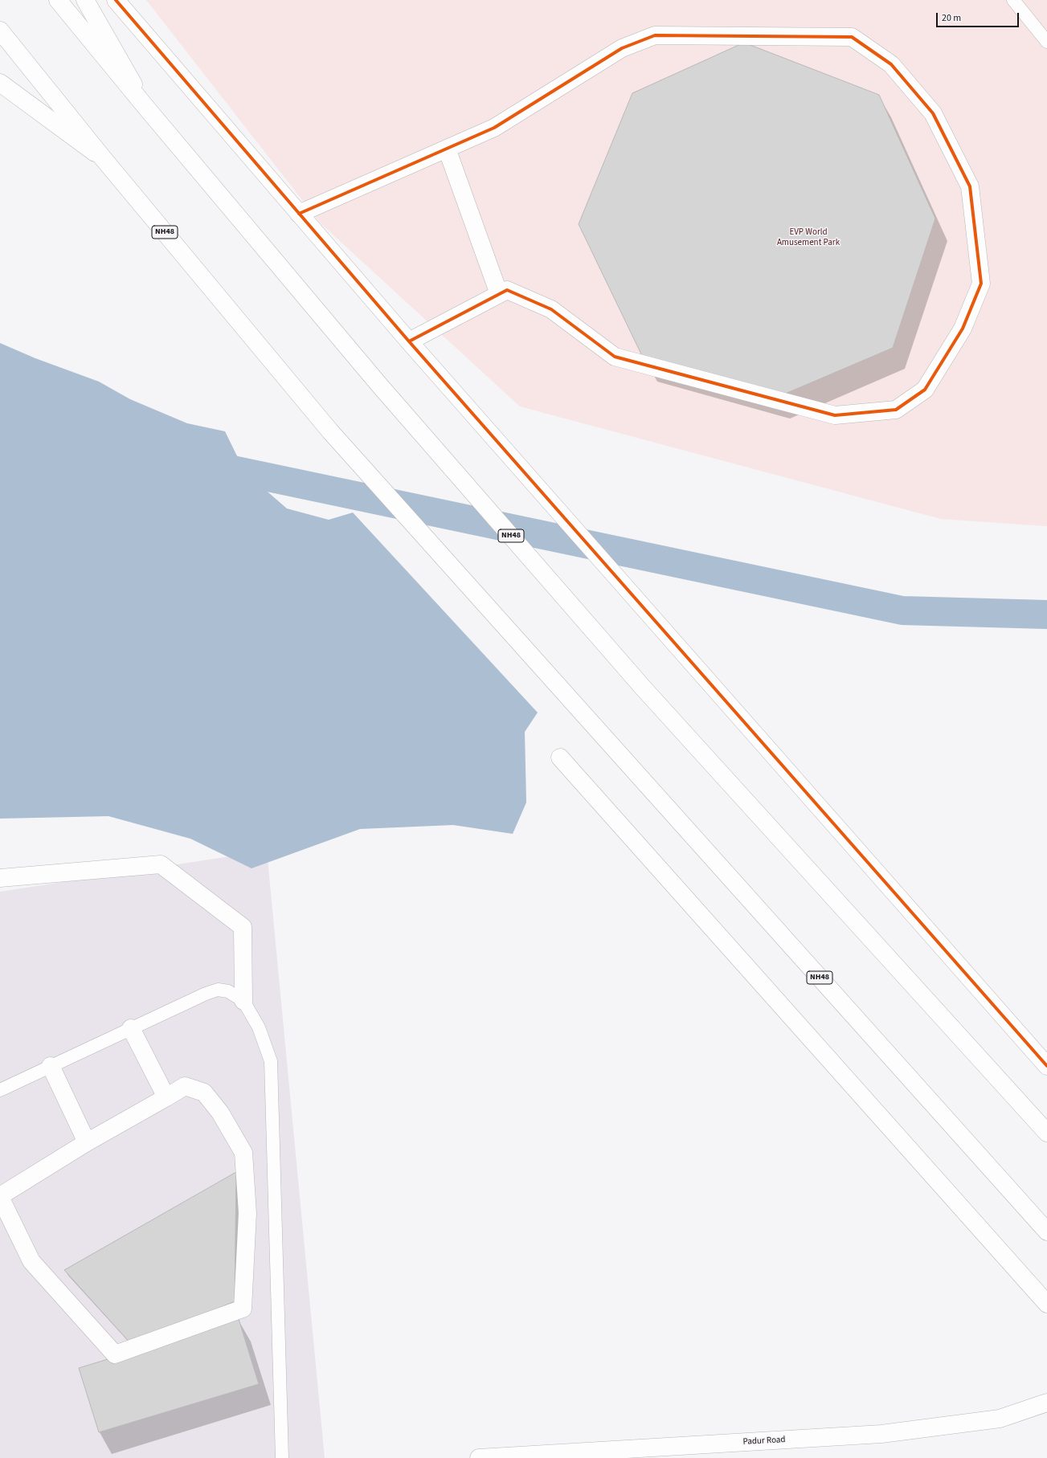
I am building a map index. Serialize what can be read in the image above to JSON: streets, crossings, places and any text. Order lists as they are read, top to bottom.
{
  "streets": {
    "main road": ["NH48", "Padur Road"]
  },
  "parks": ["EVP World Amusement Park"],
  "scale_bar": "20 m"
}
